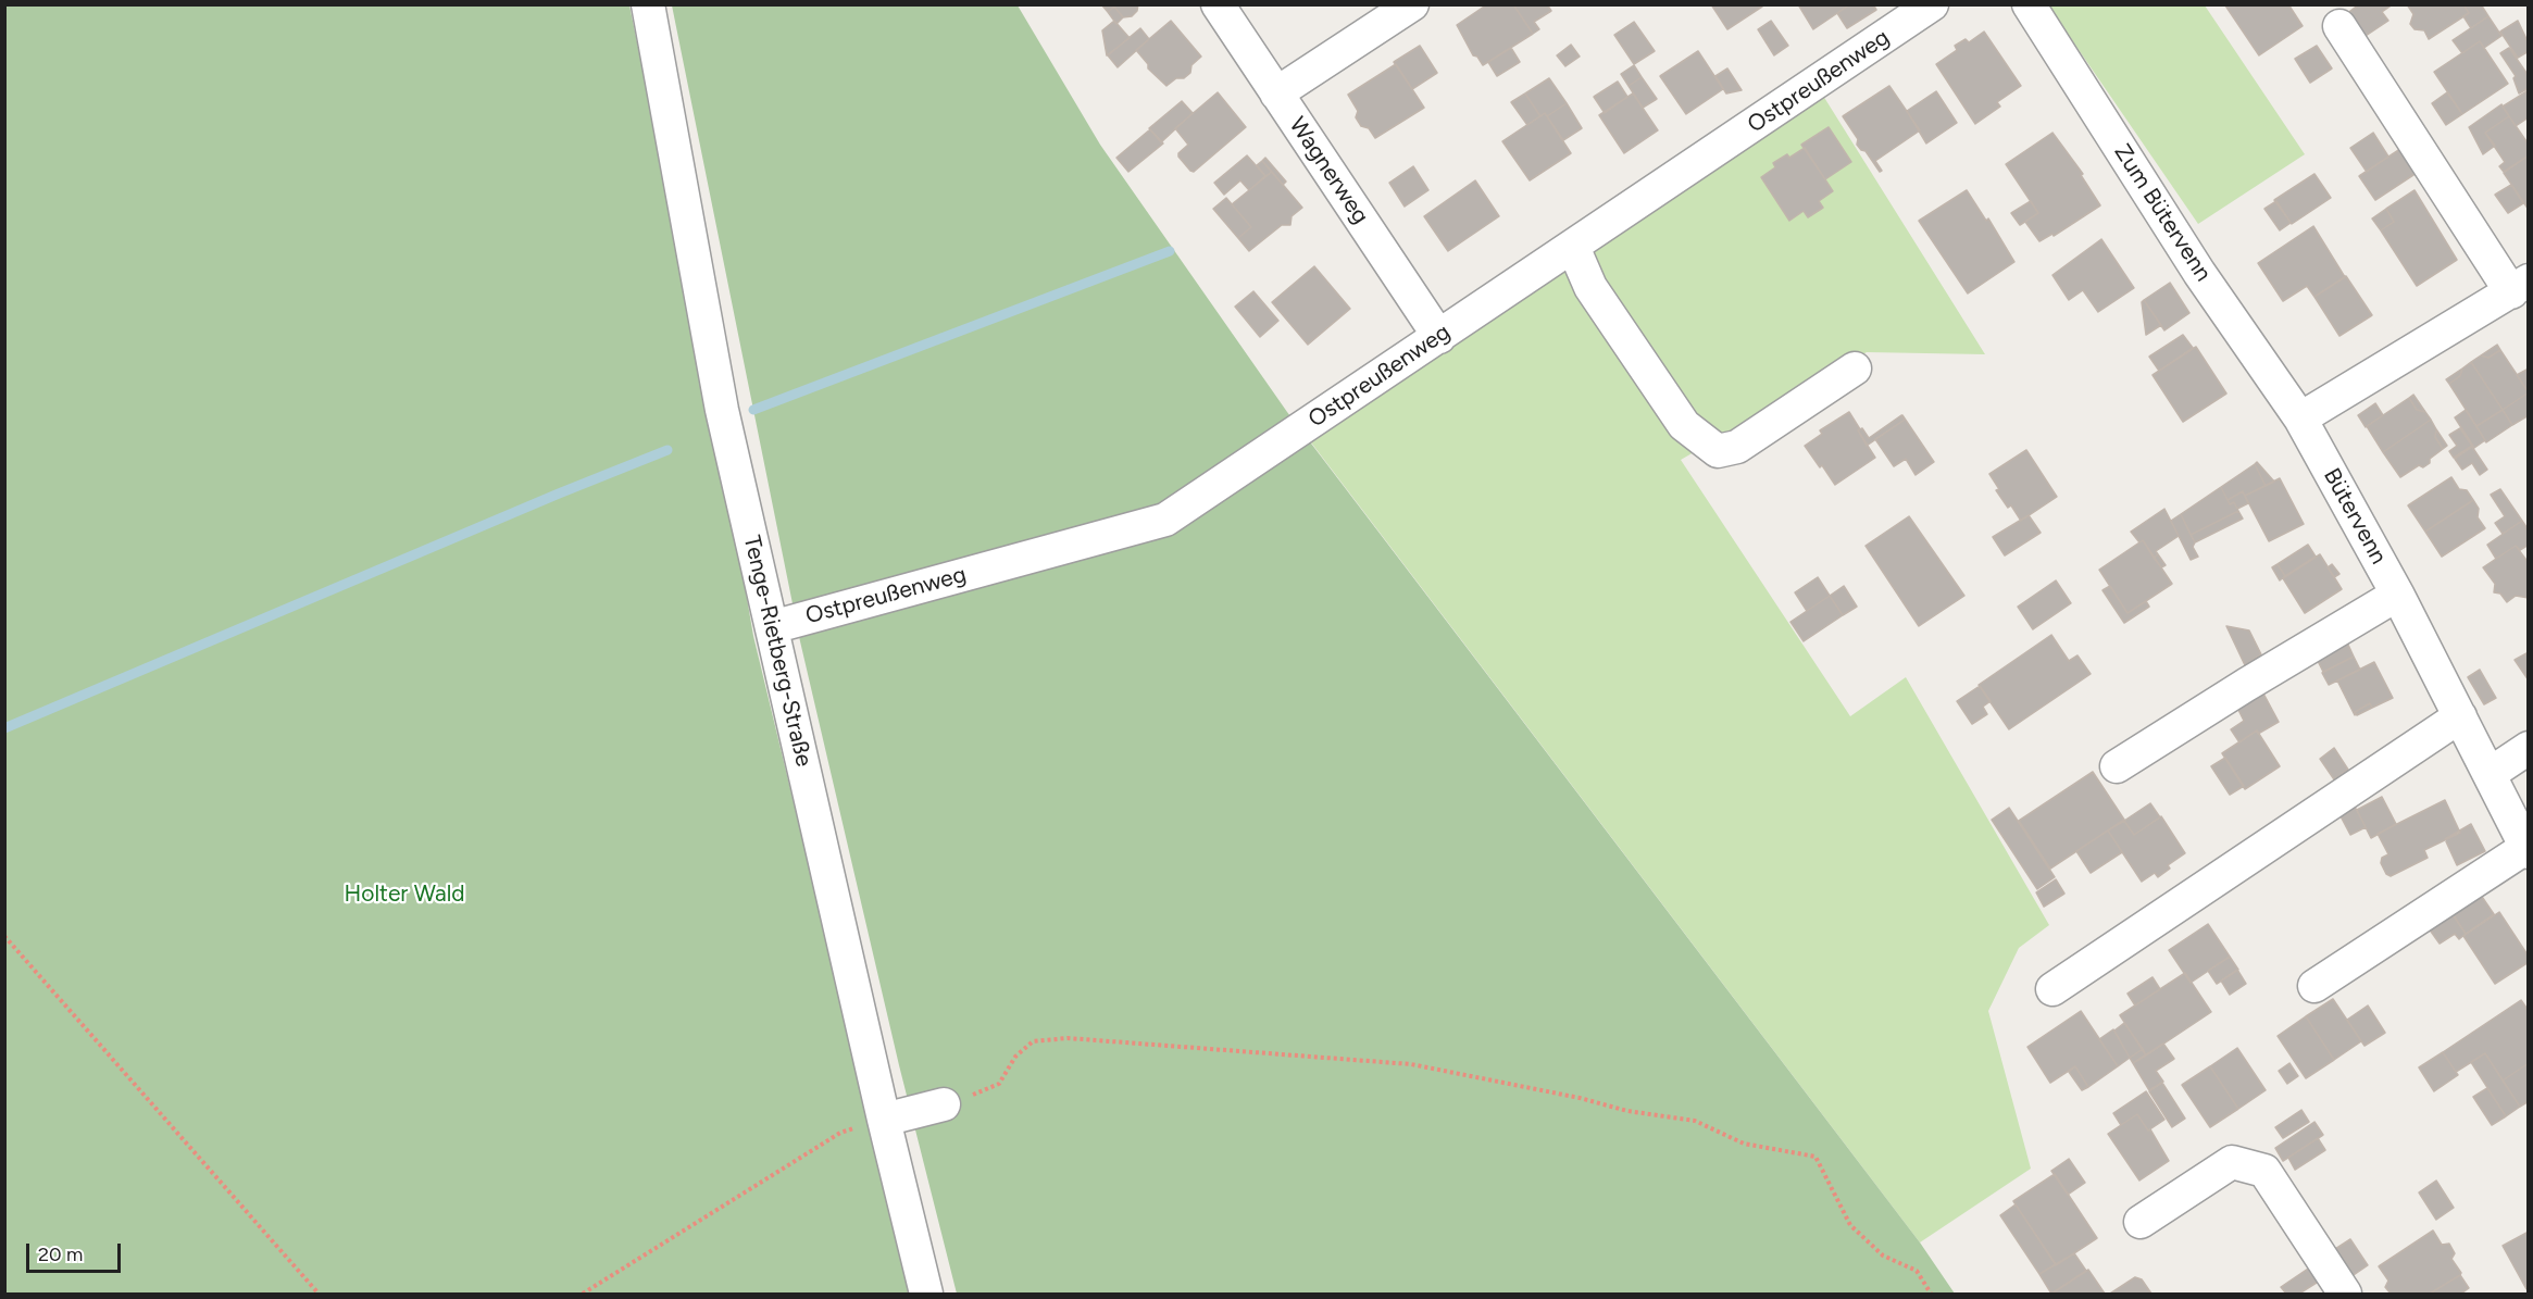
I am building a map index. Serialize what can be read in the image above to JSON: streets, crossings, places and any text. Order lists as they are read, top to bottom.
{
  "streets": {
    "street": [
      "Ostpreußenweg",
      "Wagnerweg",
      "Zum Bütervenn",
      "Bütervenn",
      "Tenge-Rietberg-Straße"
    ]
  },
  "crossings": [
    ["Ostpreußenweg", "Wagnerweg"],
    ["Ostpreußenweg", "Tenge-Rietberg-Straße"],
    ["Zum Bütervenn", "Bütervenn"]
  ],
  "parks": ["Holter Wald"],
  "scale_bar": "20 m"
}
